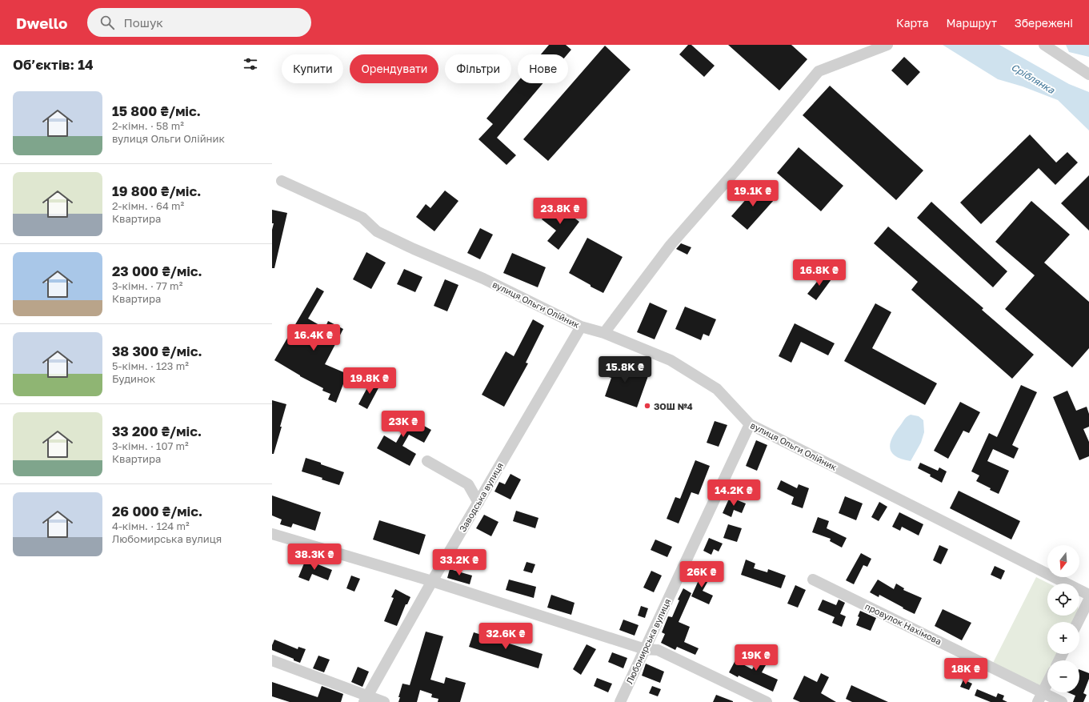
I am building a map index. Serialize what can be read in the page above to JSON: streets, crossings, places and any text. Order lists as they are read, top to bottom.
{
  "streets": {
    "street": [
      "вулиця Ольги Олійник",
      "Заводська вулиця",
      "провулок Нахімова",
      "Любомирська вулиця"
    ]
  },
  "crossings": [
    ["вулиця Ольги Олійник", "Заводська вулиця"],
    ["вулиця Ольги Олійник", "Любомирська вулиця"]
  ],
  "water": ["Сріблянка"],
  "places": ["ЗОШ №4"],
  "north": "bottom",
  "page": {
    "header": "Dwello",
    "search": "Пошук",
    "nav": ["Карта", "Маршрут", "Збережені"],
    "heading": "Об’єктів: 14",
    "chip": [
      "Купити",
      "Орендувати",
      "Фільтри",
      "Нове"
    ],
    "list": [
      {
        "name": "15 800 ₴/міс.",
        "note": "2-кімн. · 58 m² · вулиця Ольги Олійник"
      },
      {
        "name": "19 800 ₴/міс.",
        "note": "2-кімн. · 64 m² · Квартира"
      },
      {
        "name": "23 000 ₴/міс.",
        "note": "3-кімн. · 77 m² · Квартира"
      },
      {
        "name": "38 300 ₴/міс.",
        "note": "5-кімн. · 123 m² · Будинок"
      },
      {
        "name": "33 200 ₴/міс.",
        "note": "3-кімн. · 107 m² · Квартира"
      },
      {
        "name": "26 000 ₴/міс.",
        "note": "4-кімн. · 124 m² · Любомирська вулиця"
      }
    ],
    "price": [
      "19.1K ₴",
      "23.8K ₴",
      "16.8K ₴",
      "16.4K ₴",
      "15.8K ₴",
      "19.8K ₴",
      "23K ₴",
      "14.2K ₴",
      "38.3K ₴",
      "33.2K ₴",
      "26K ₴",
      "32.6K ₴",
      "19K ₴",
      "18K ₴"
    ],
    "map_buttons": ["+", "−"]
  }
}
